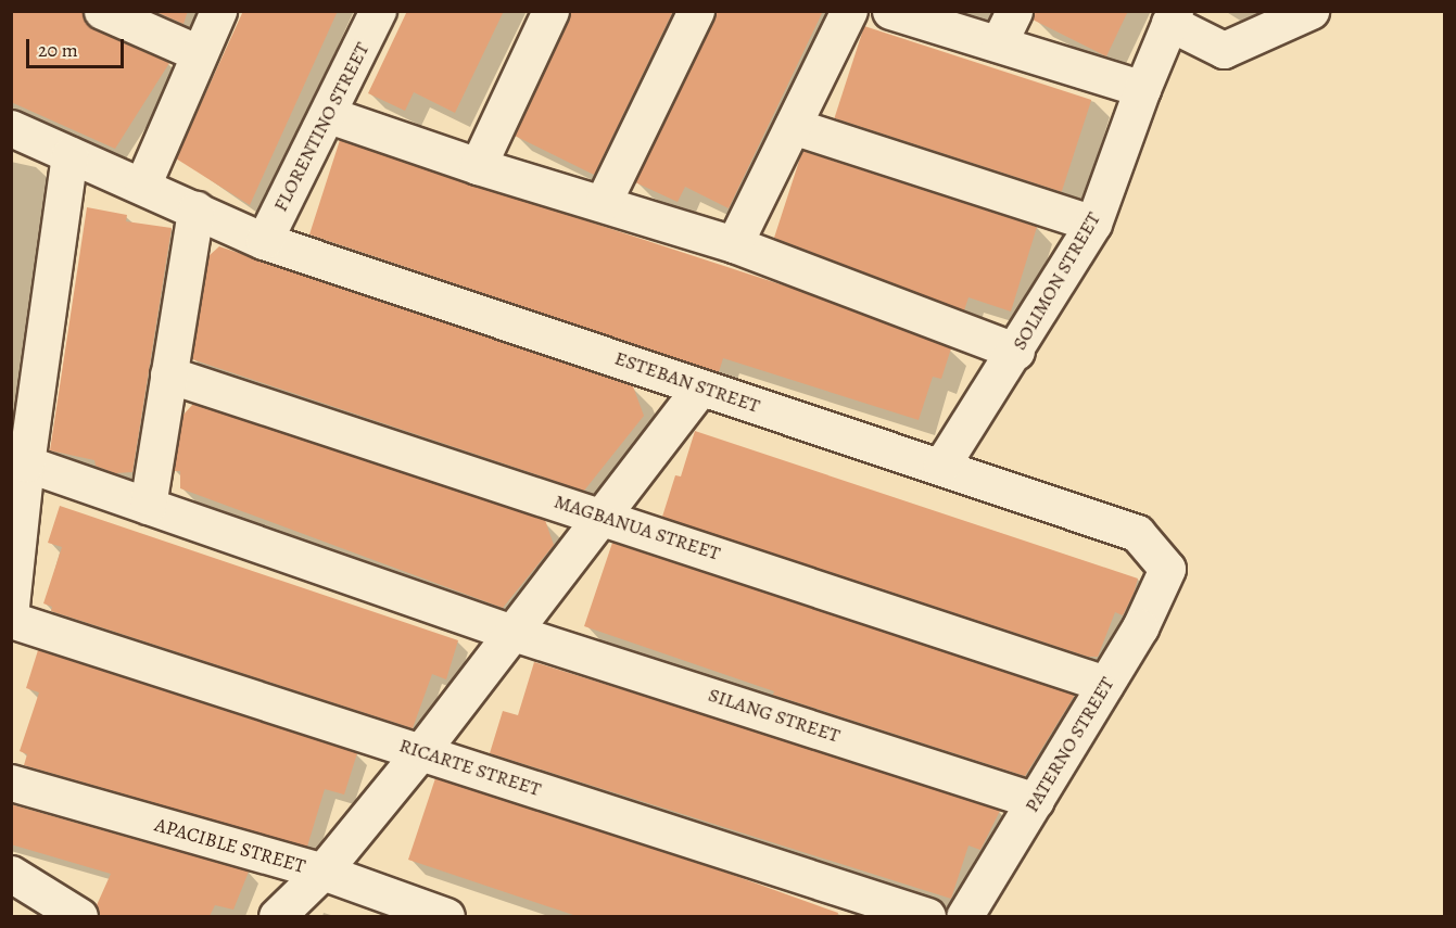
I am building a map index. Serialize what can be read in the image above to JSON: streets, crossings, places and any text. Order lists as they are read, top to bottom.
{
  "streets": {
    "street": [
      "FLORENTINO STREET",
      "SOLIMON STREET",
      "ESTEBAN STREET",
      "MAGBANUA STREET",
      "SILANG STREET",
      "PATERNO STREET",
      "RICARTE STREET",
      "APACIBLE STREET"
    ]
  },
  "crossings": [
    ["FLORENTINO STREET", "ESTEBAN STREET"],
    ["SOLIMON STREET", "ESTEBAN STREET"],
    ["ESTEBAN STREET", "PATERNO STREET"],
    ["MAGBANUA STREET", "PATERNO STREET"],
    ["SILANG STREET", "PATERNO STREET"]
  ],
  "scale_bar": "20 m"
}
